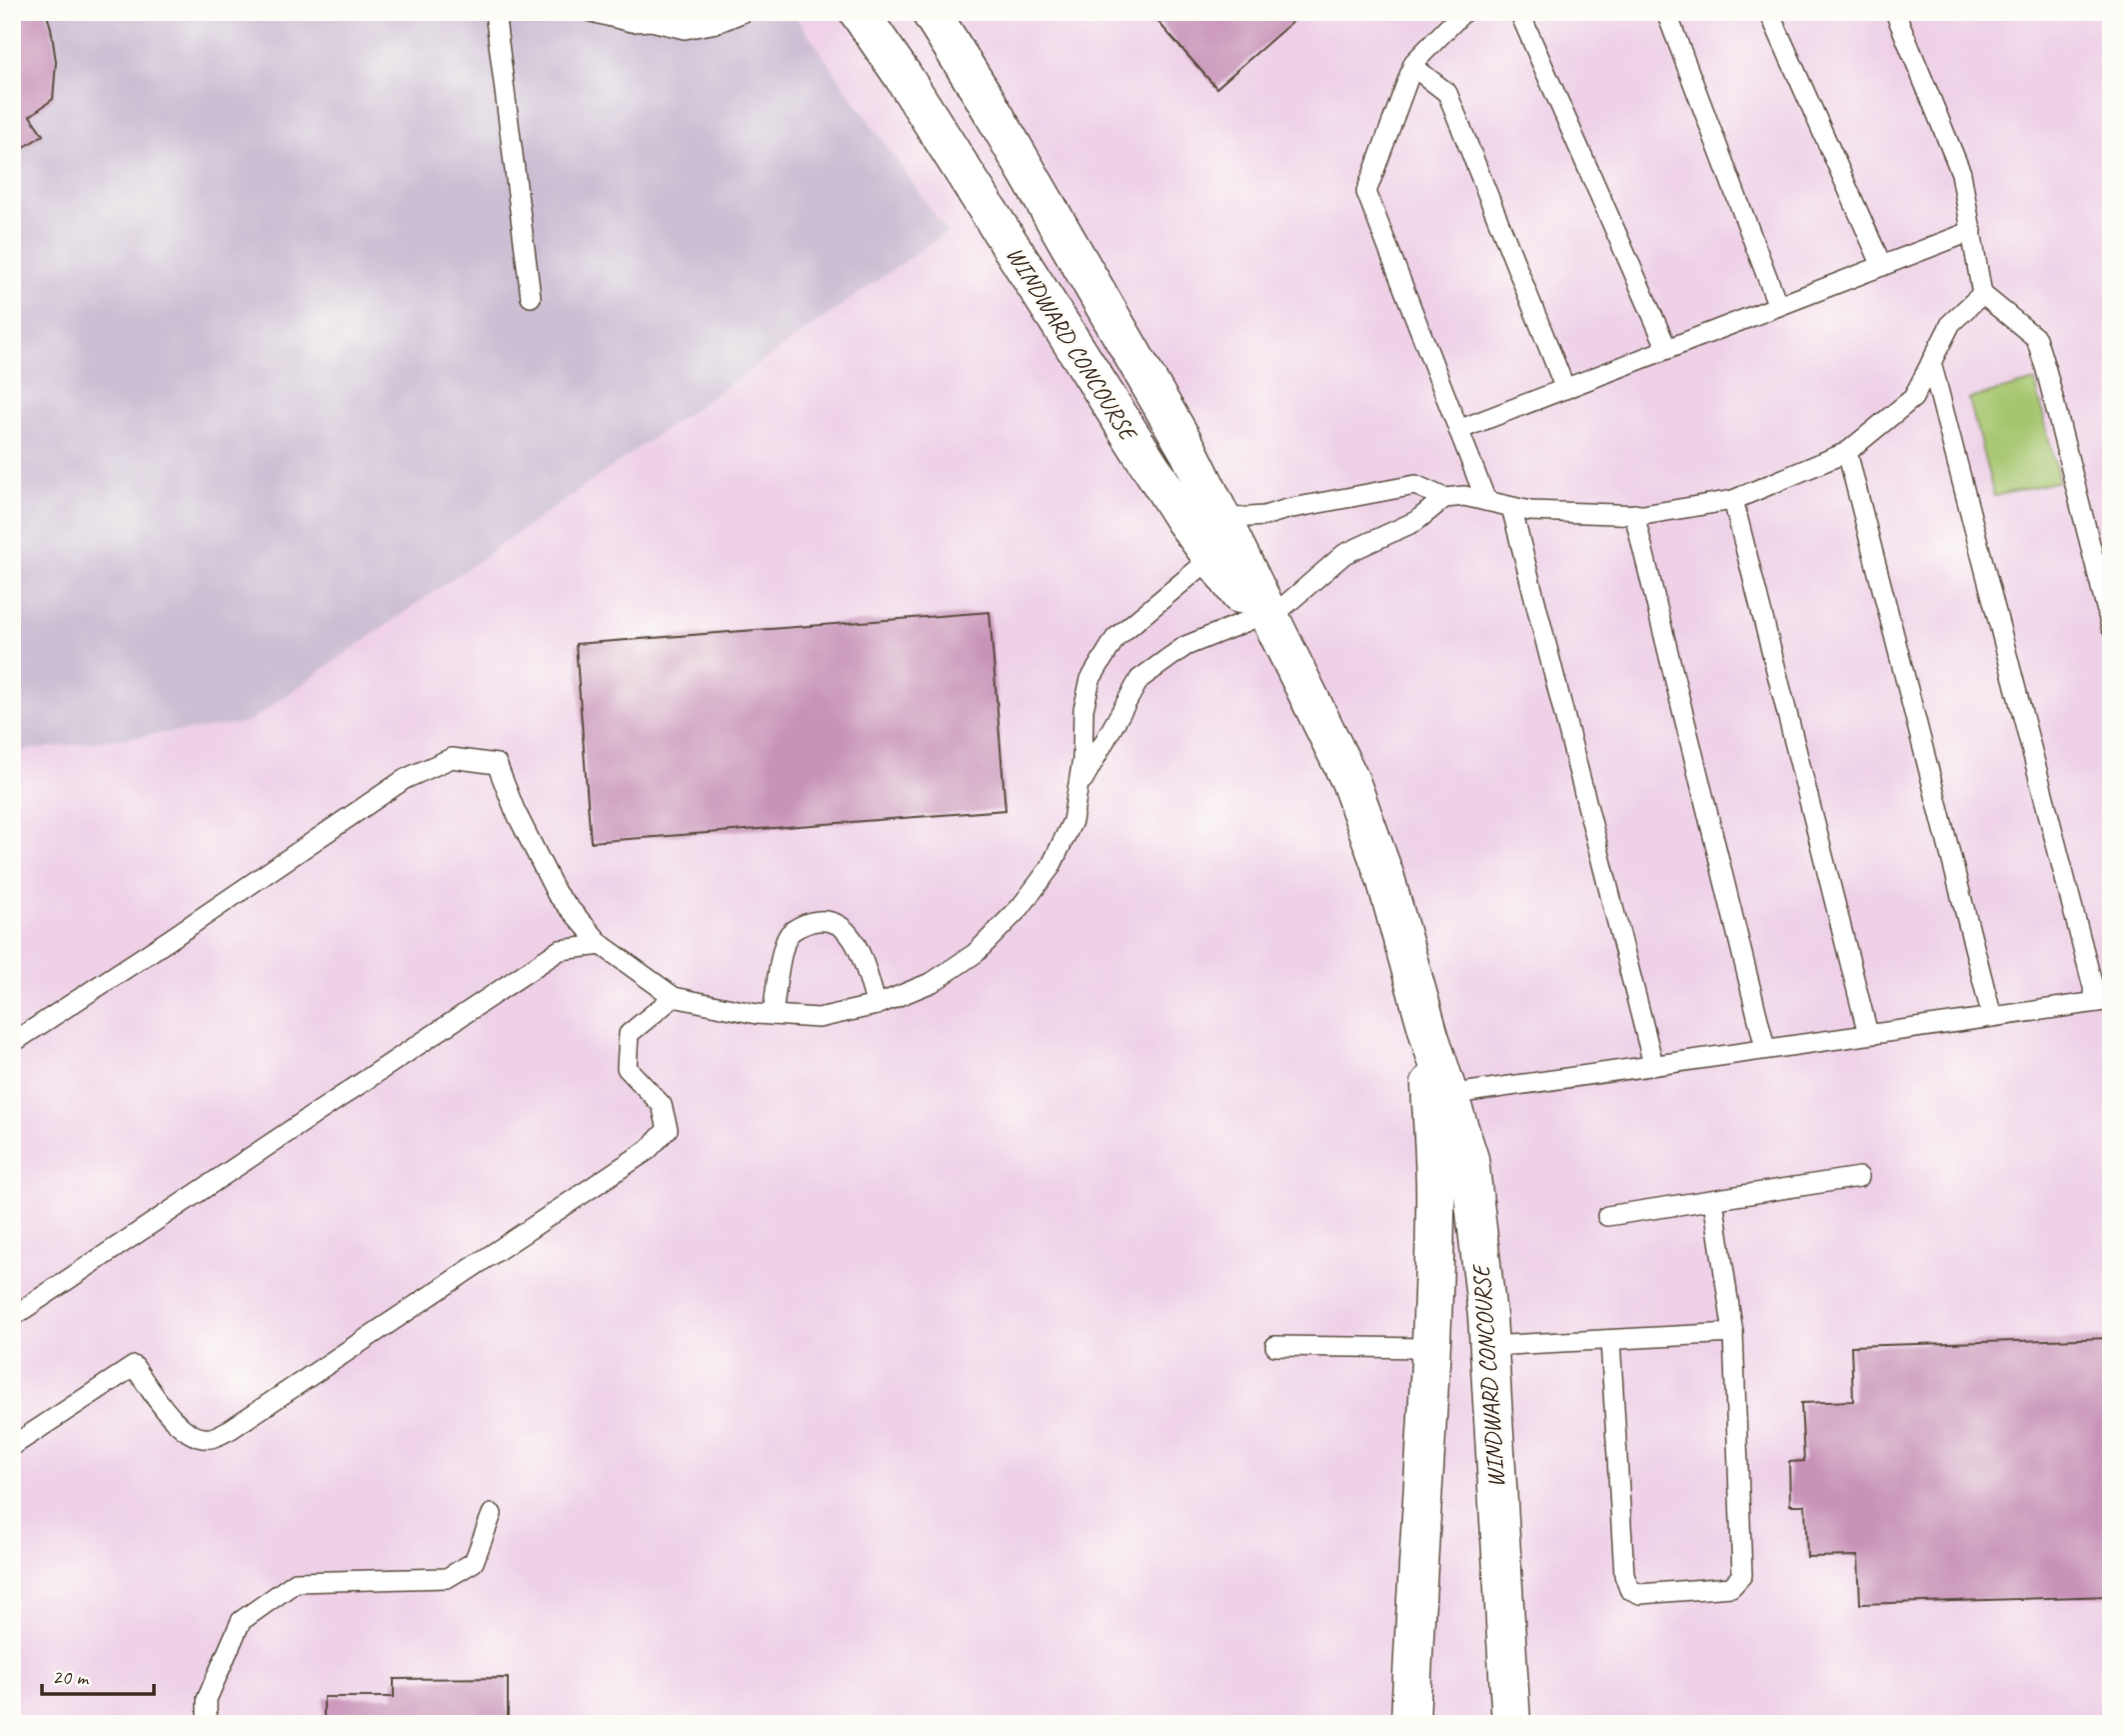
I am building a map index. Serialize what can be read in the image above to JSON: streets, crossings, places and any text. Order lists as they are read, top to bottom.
{
  "streets": {
    "street": ["WINDWARD CONCOURSE"]
  },
  "scale_bar": "20 m"
}
